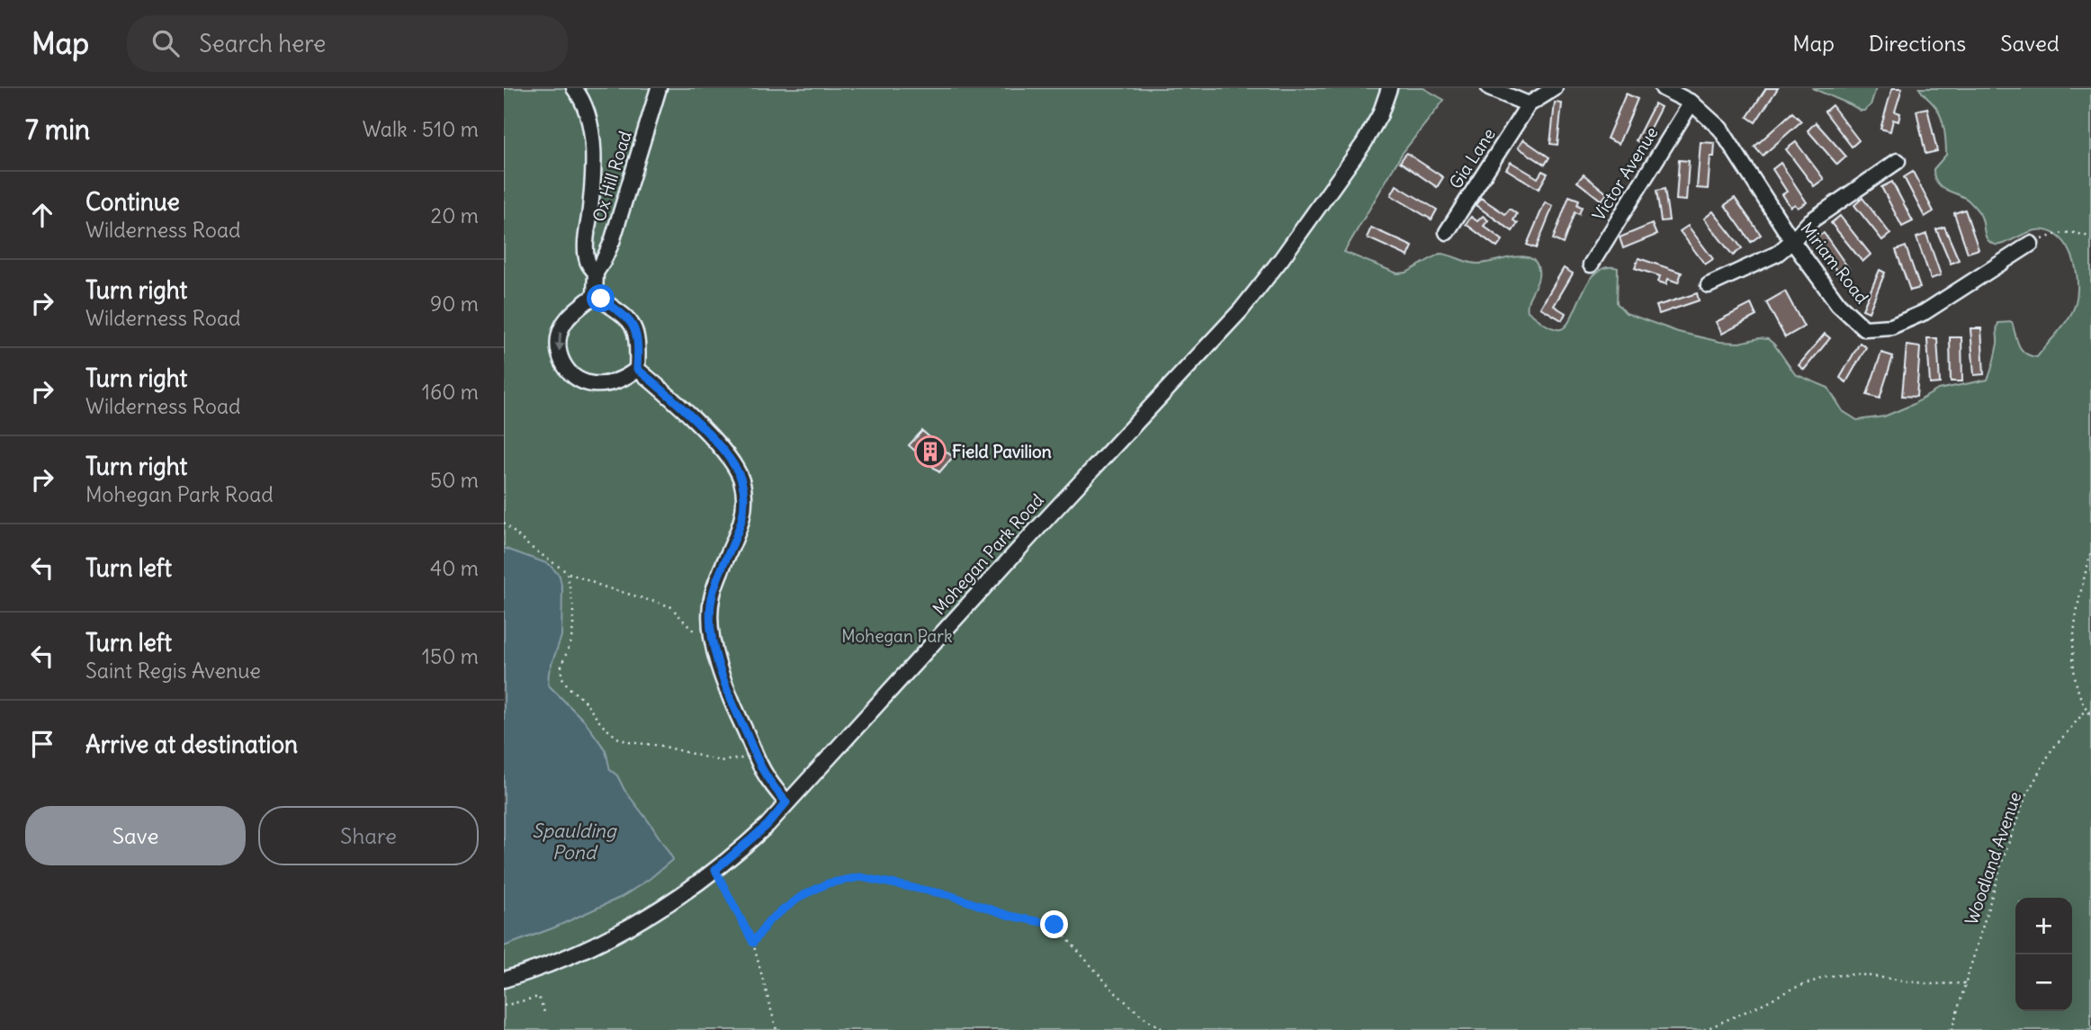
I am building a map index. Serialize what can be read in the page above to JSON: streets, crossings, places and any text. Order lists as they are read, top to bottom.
{
  "streets": {
    "street": [
      "Gia Lane",
      "Victor Avenue",
      "Ox Hill Road",
      "Miriam Road",
      "Mohegan Park Road"
    ],
    "path": ["Woodland Avenue"]
  },
  "crossings": [
    ["Victor Avenue", "Miriam Road"]
  ],
  "water": ["Spaulding Pond"],
  "parks": ["Mohegan Park"],
  "places": {
    "building": ["Field Pavilion"]
  },
  "page": {
    "header": "Map",
    "search": "Search here",
    "nav": ["Map", "Directions", "Saved"],
    "heading": ["7 min", "Walk · 510 m"],
    "list": [
      ["Continue", "Wilderness Road", "20 m"],
      ["Turn right", "Wilderness Road", "90 m"],
      ["Turn right", "Wilderness Road", "160 m"],
      ["Turn right", "Mohegan Park Road", "50 m"],
      ["Turn left", "40 m"],
      ["Turn left", "Saint Regis Avenue", "150 m"],
      "Arrive at destination"
    ],
    "buttons": ["Save", "Share"],
    "map_buttons": ["+", "−"]
  }
}
